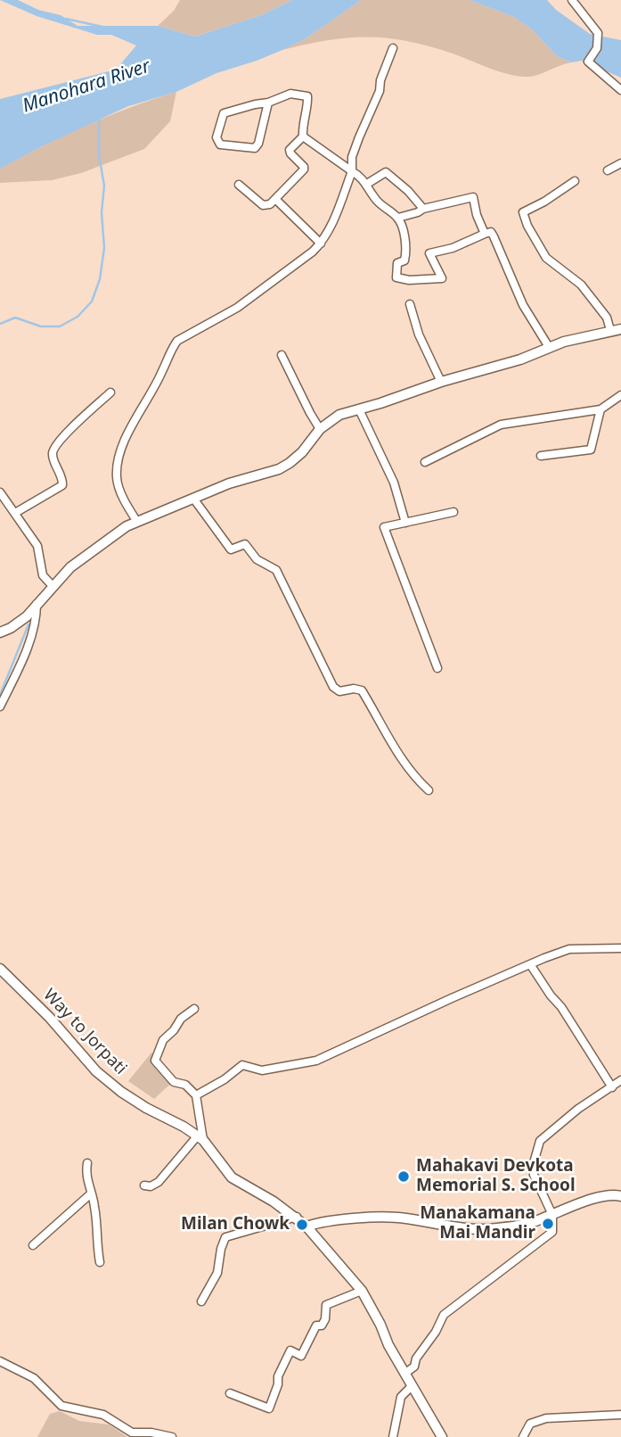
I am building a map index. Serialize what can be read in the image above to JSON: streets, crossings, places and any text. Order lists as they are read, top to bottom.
{
  "streets": {
    "street": ["Way to Jorpati"]
  },
  "water": ["Manohara River"],
  "places": ["Mahakavi Devkota Memorial S. School", "Manakamana Mai Mandir", "Milan Chowk"]
}
